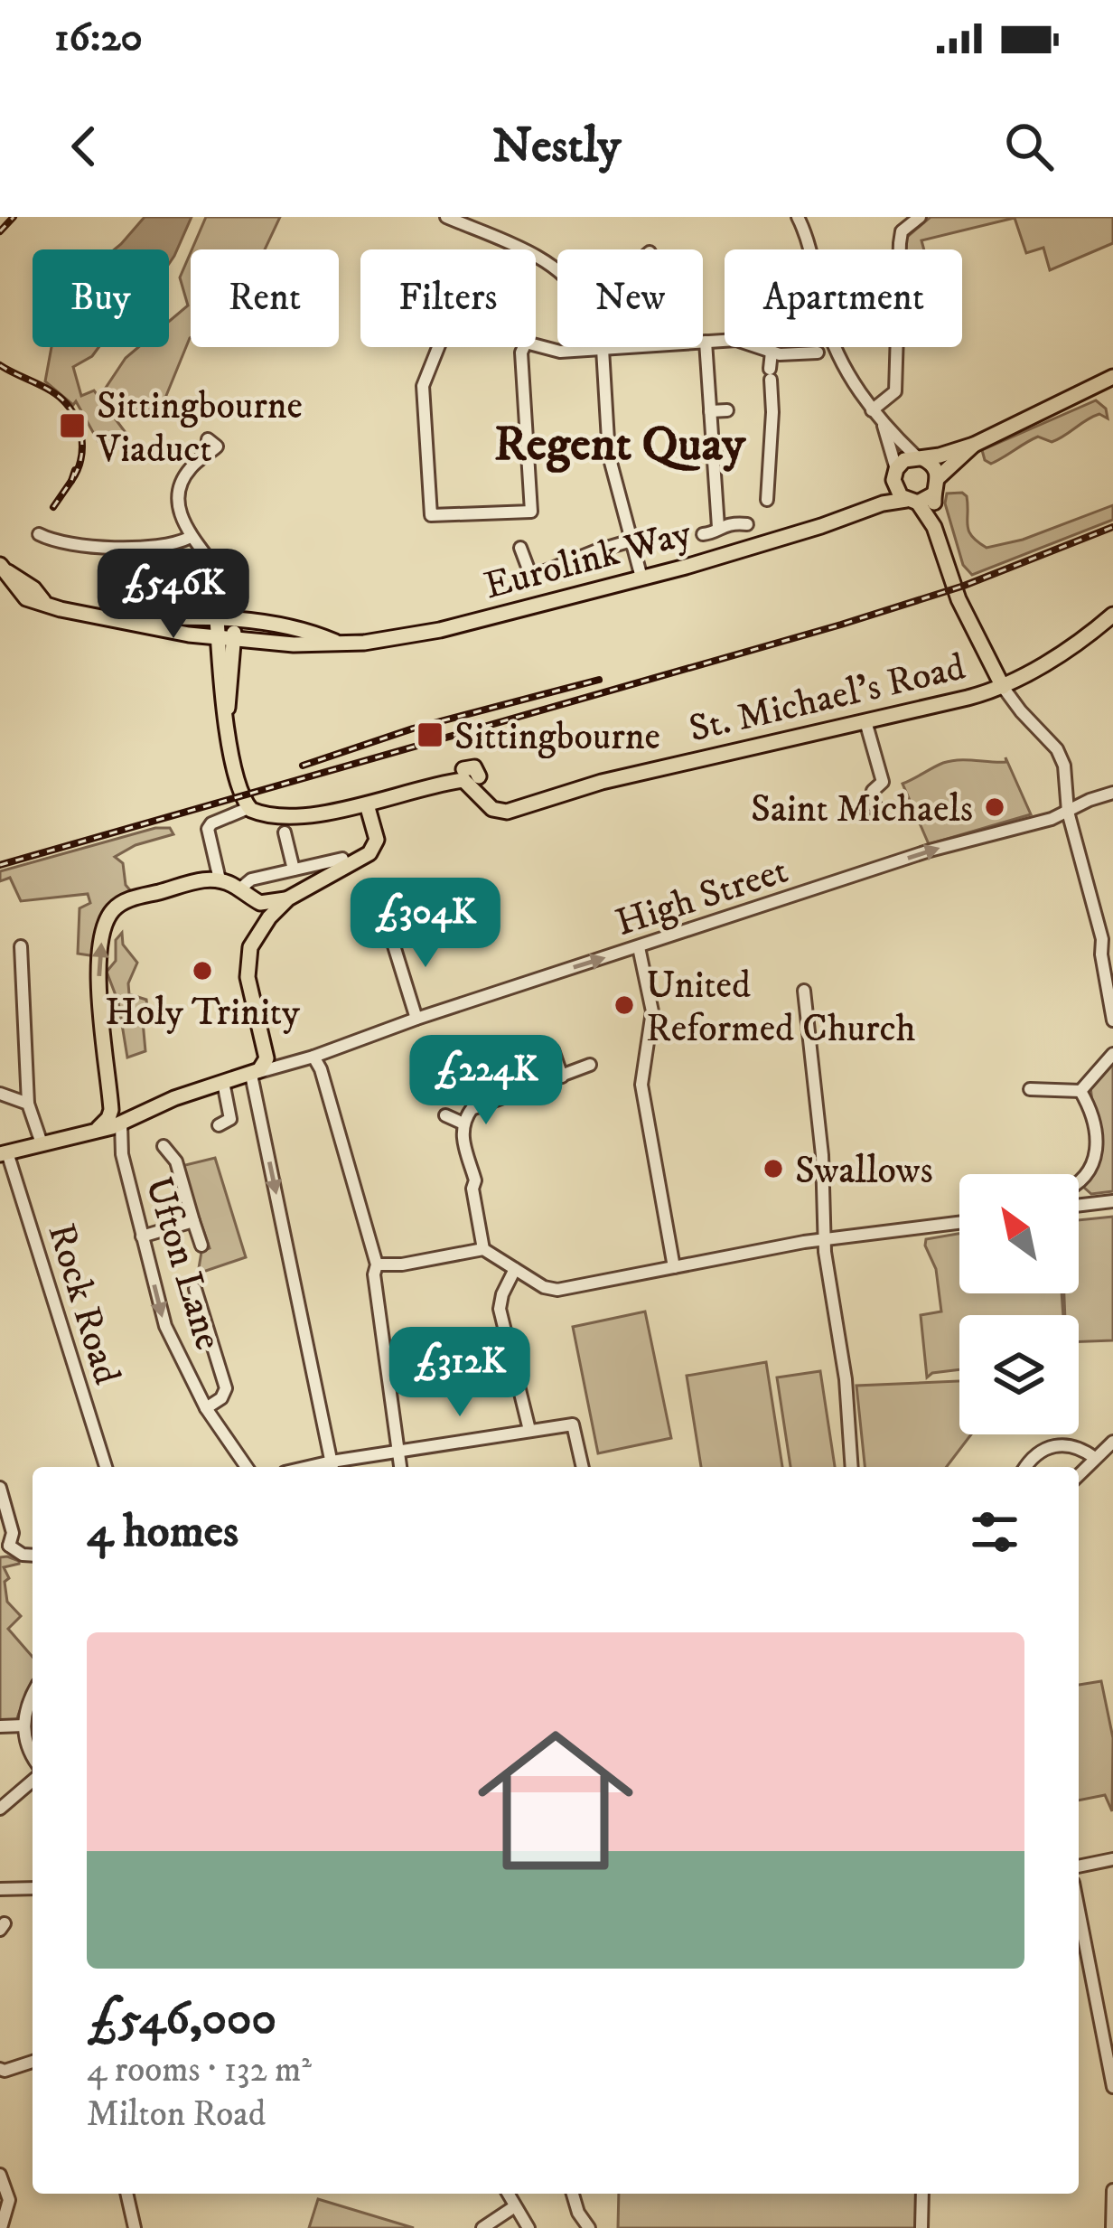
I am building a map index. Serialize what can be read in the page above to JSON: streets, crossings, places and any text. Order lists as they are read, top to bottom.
{
  "streets": {
    "main road": ["Eurolink Way", "St. Michael's Road"],
    "street": ["High Street", "Ufton Lane", "Rock Road"]
  },
  "one_way": ["High Street", "Ufton Lane"],
  "districts": ["Regent Quay"],
  "places": {
    "transit": ["Sittingbourne Viaduct", "Sittingbourne"],
    "other": [
      "Saint Michaels",
      "Holy Trinity",
      "United Reformed Church",
      "Swallows"
    ]
  },
  "north": "top left",
  "page": {
    "status": "16:20",
    "header": "Nestly",
    "chip": [
      "Buy",
      "Rent",
      "Filters",
      "New",
      "Apartment"
    ],
    "price": [
      "£546K",
      "£304K",
      "£224K",
      "£312K"
    ],
    "heading": "4 homes",
    "list": [
      {
        "name": "£546,000",
        "note": "4 rooms · 132 m² · Milton Road"
      }
    ]
  }
}
